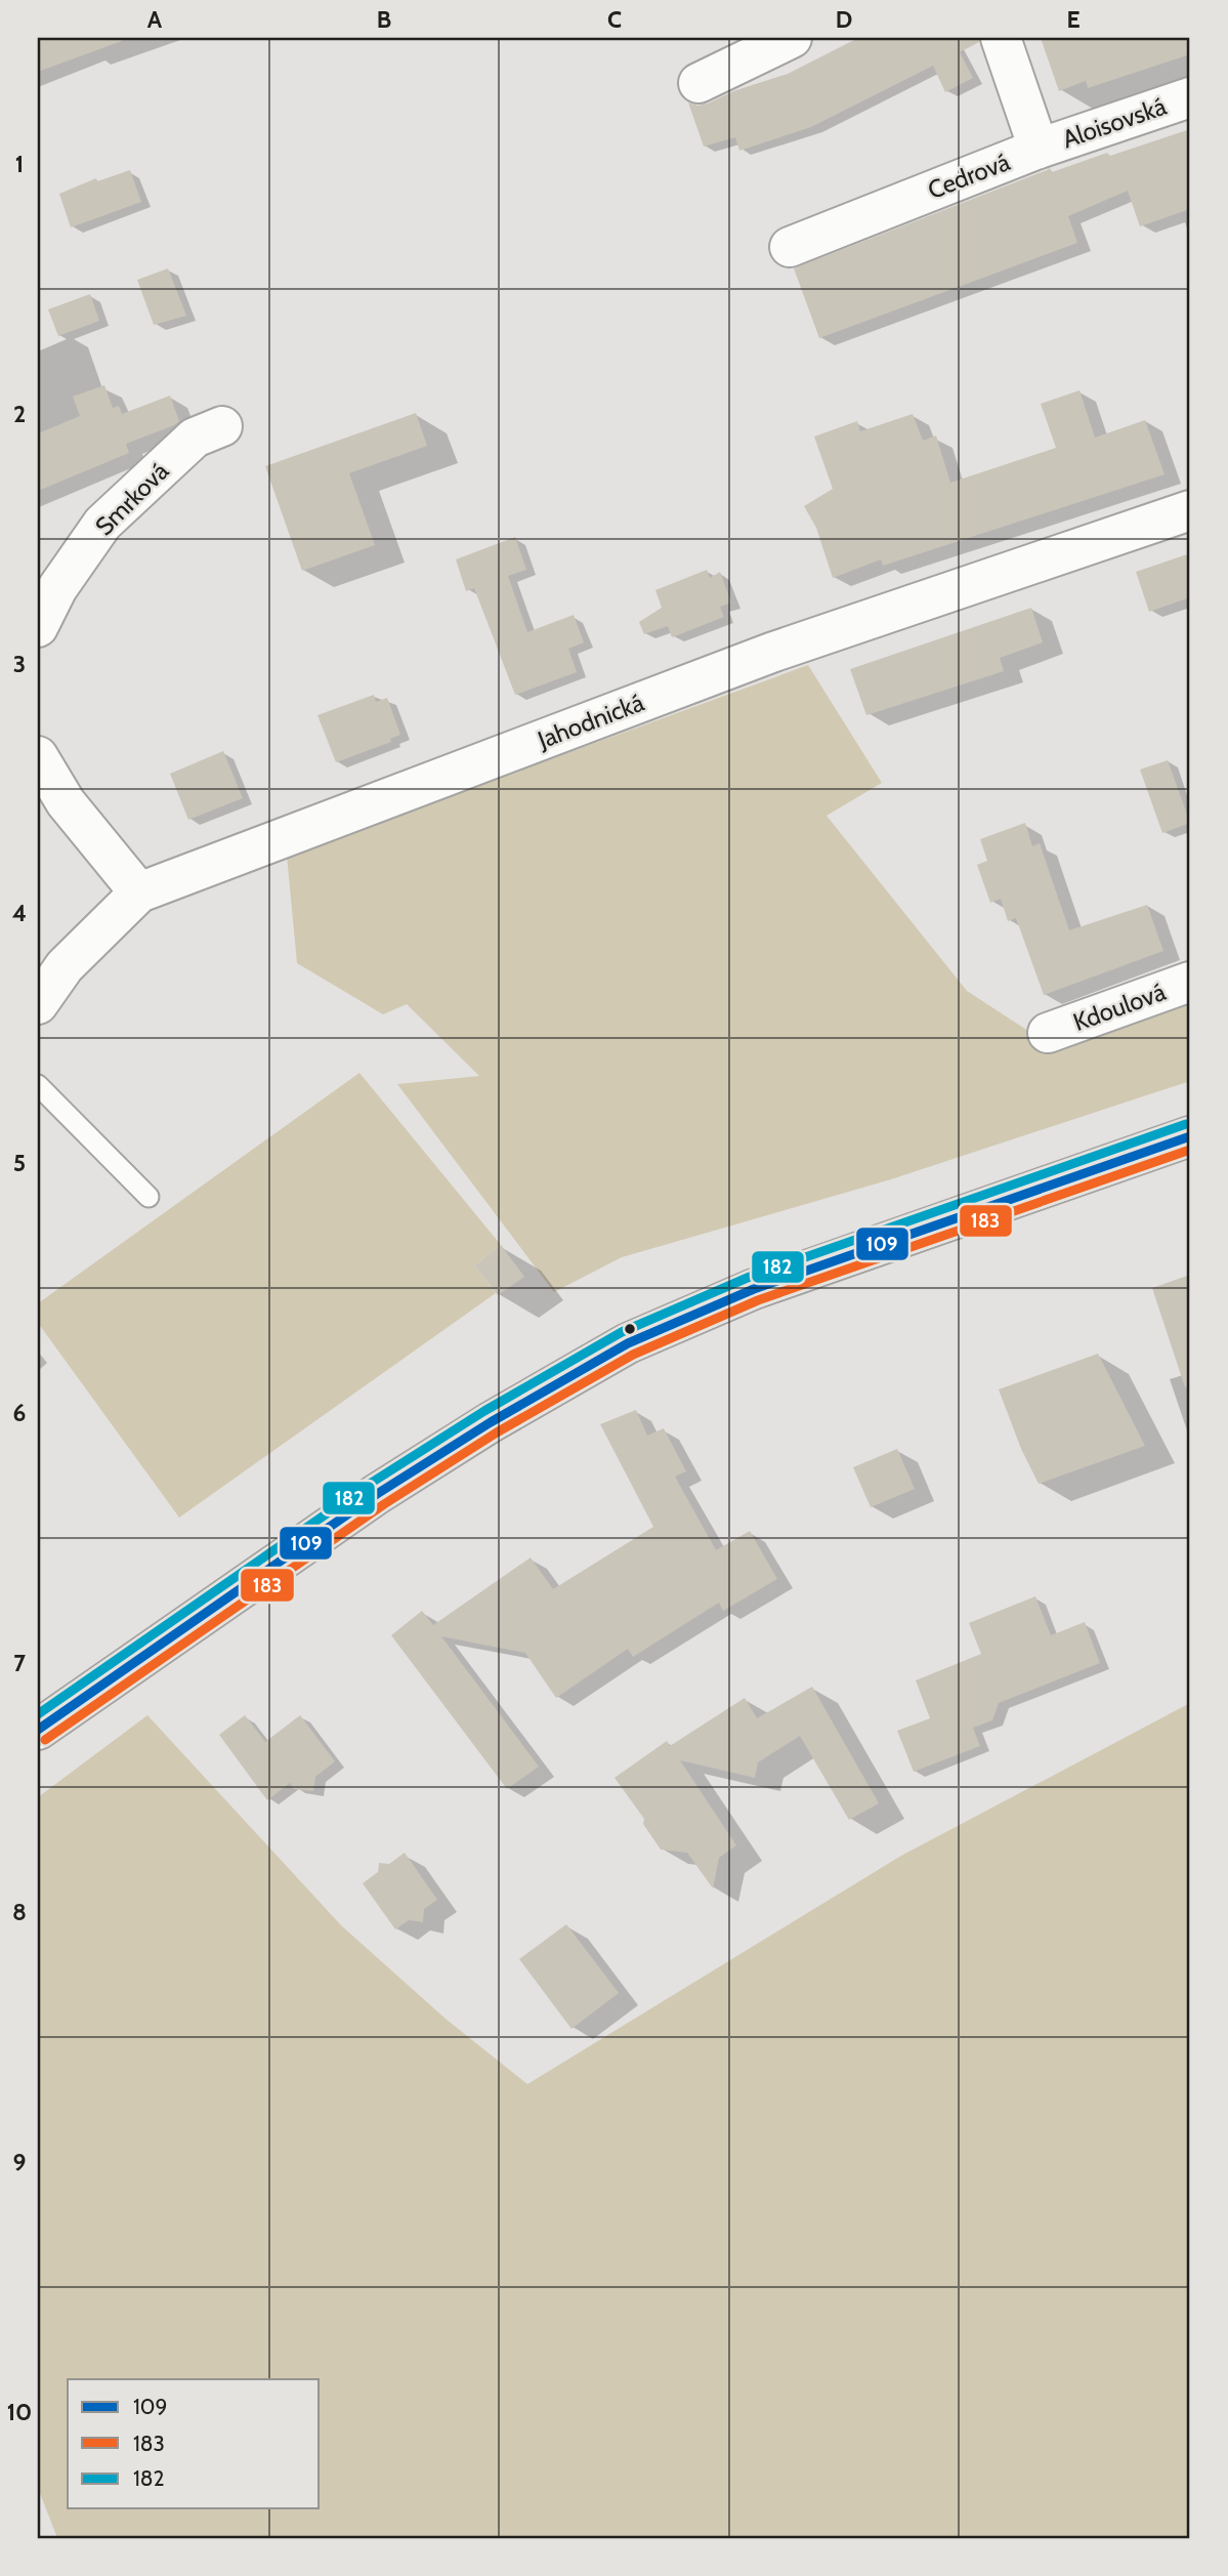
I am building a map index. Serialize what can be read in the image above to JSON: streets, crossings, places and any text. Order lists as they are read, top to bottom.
{
  "streets": {
    "street": [
      "Aloisovská",
      "Cedrová",
      "Smrková",
      "Jahodnická",
      "Kdoulová"
    ]
  },
  "crossings": [
    ["Aloisovská", "Cedrová"]
  ],
  "lines": ["transit line 182", "transit line 109", "transit line 183"],
  "legend": ["109", "183", "182"],
  "grid": {
    "columns": [
      "A",
      "B",
      "C",
      "D",
      "E"
    ],
    "rows": [
      "1",
      "2",
      "3",
      "4",
      "5",
      "6",
      "7",
      "8",
      "9",
      "10"
    ]
  }
}
